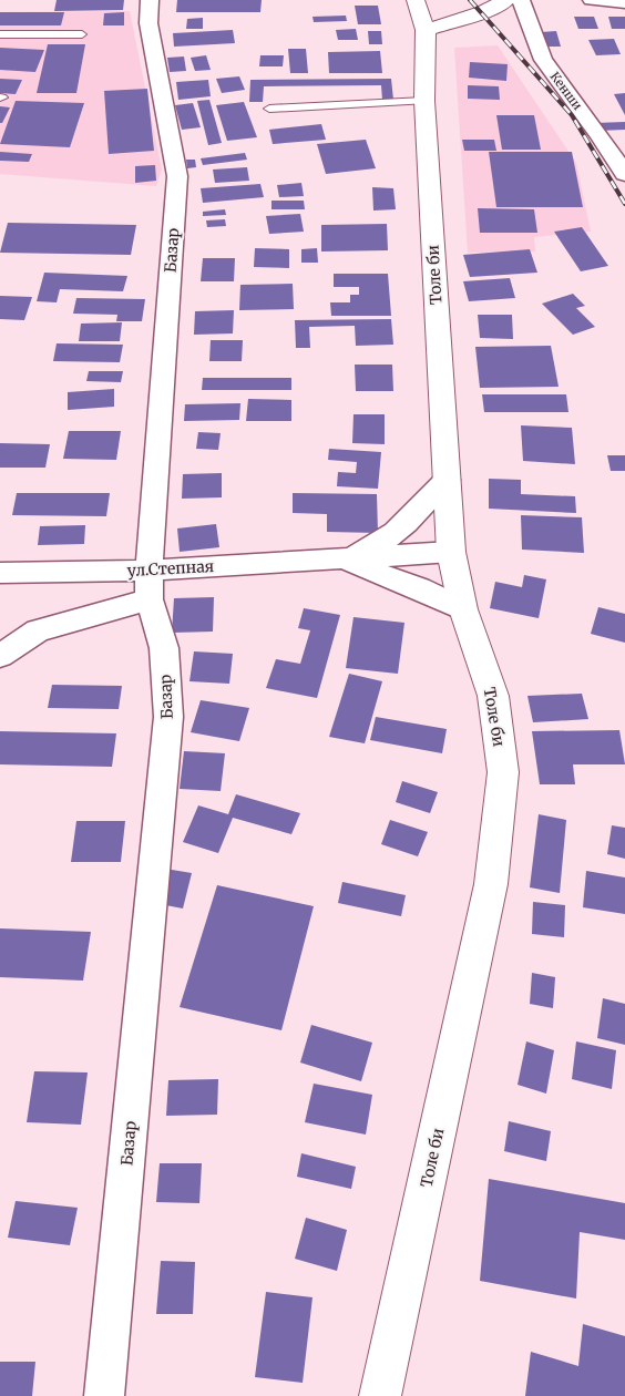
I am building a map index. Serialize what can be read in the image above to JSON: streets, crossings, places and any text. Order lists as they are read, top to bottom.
{
  "streets": {
    "main road": ["Толе би"],
    "street": ["Кенши", "Базар", "ул.Степная"]
  },
  "crossings": [
    ["Базар", "ул.Степная"],
    ["Толе би", "ул.Степная"]
  ]
}
